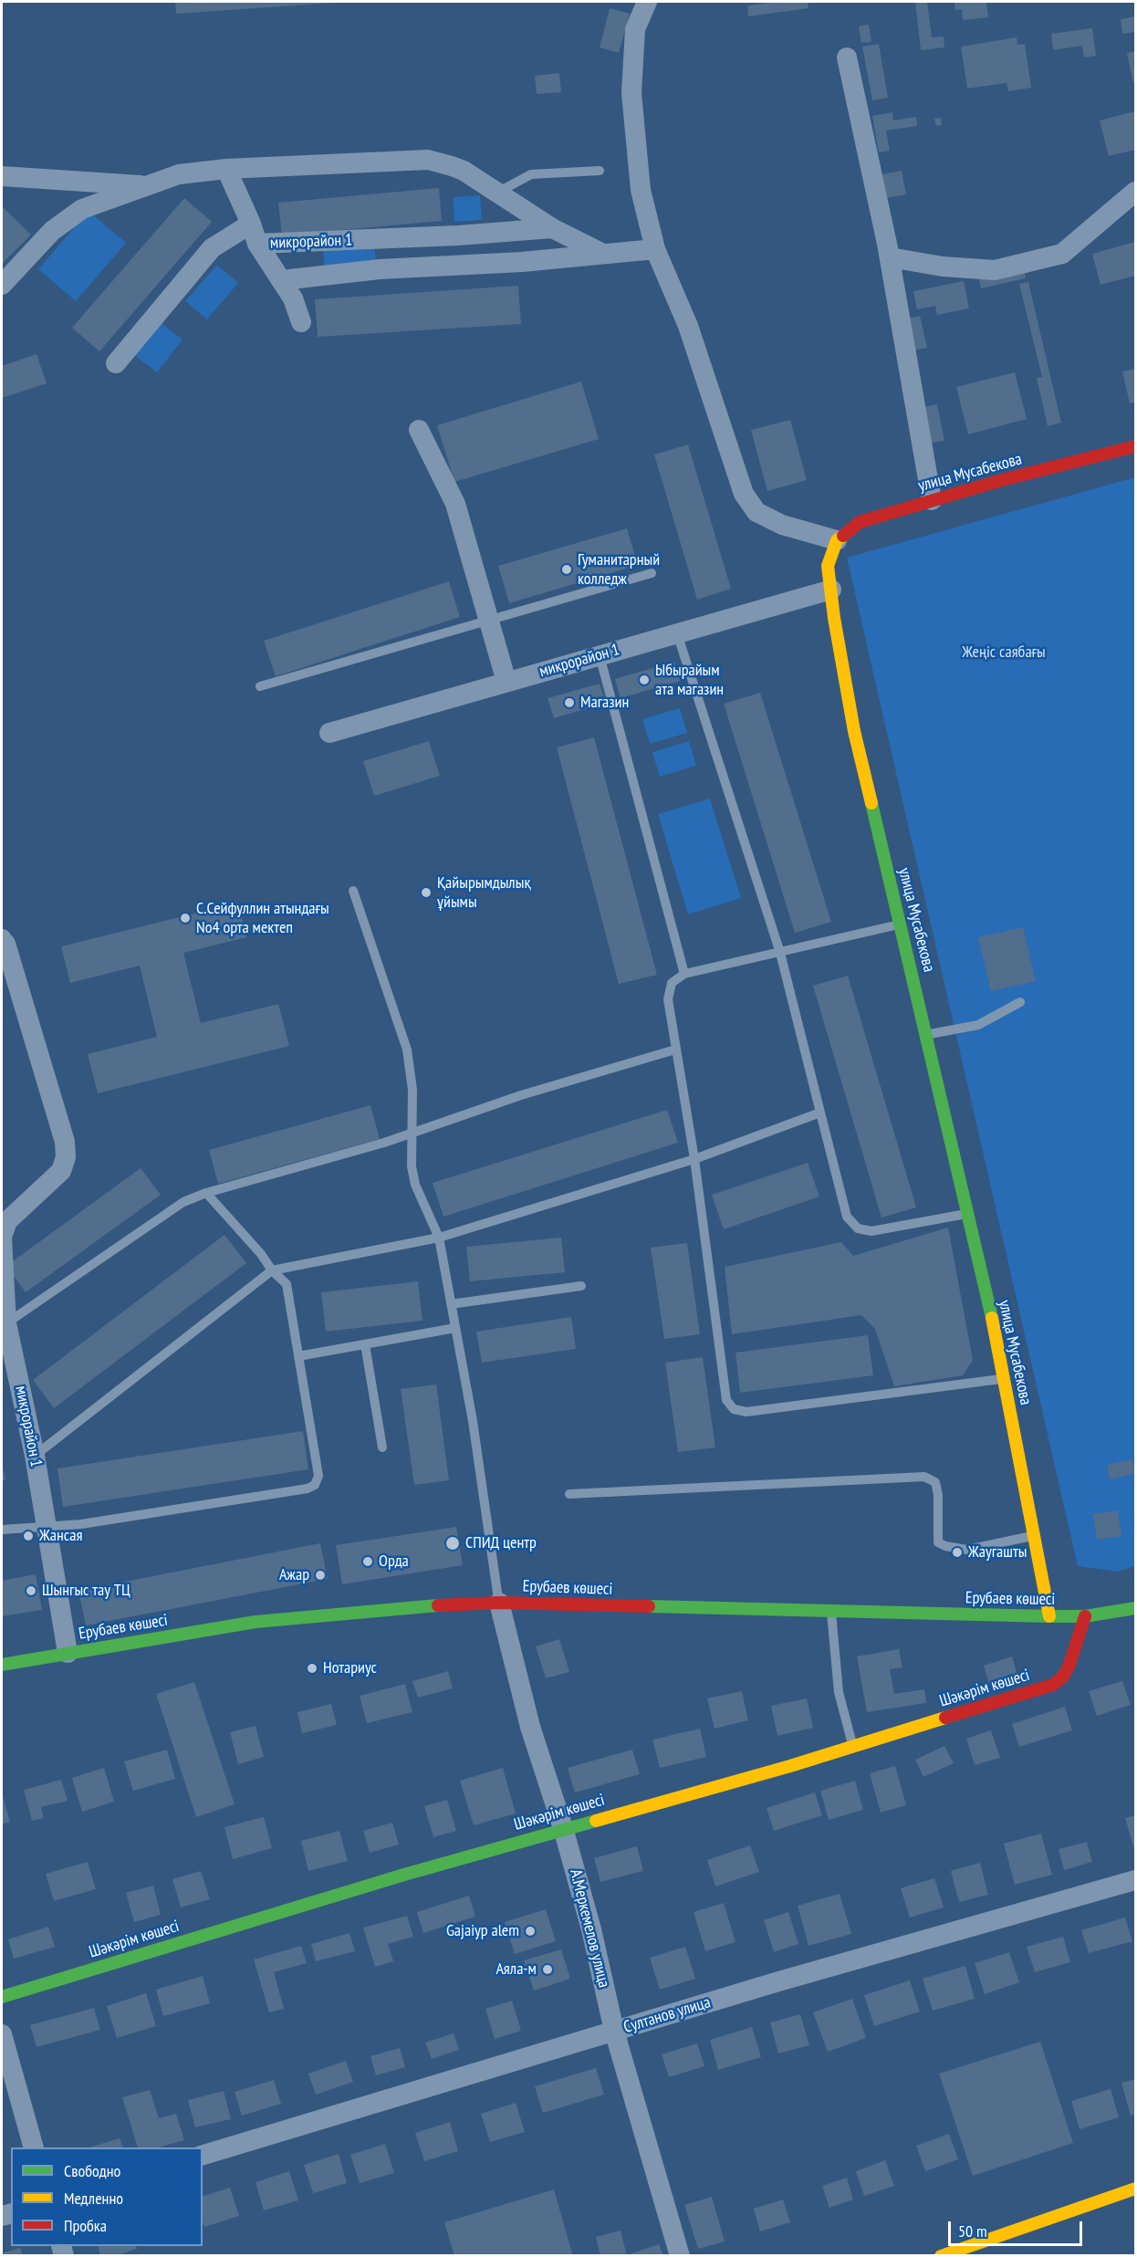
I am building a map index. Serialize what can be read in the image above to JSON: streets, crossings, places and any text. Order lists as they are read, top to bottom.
{
  "streets": {
    "street": [
      "микрорайон 1",
      "улица Мусабекова",
      "Ерубаев көшесі",
      "Шәкәрім көшесі",
      "А.Меркемелов улица",
      "Султанов улица"
    ]
  },
  "crossings": [
    ["микрорайон 1", "улица Мусабекова"],
    ["микрорайон 1", "Ерубаев көшесі"],
    ["улица Мусабекова", "Ерубаев көшесі"],
    ["Ерубаев көшесі", "Шәкәрім көшесі"],
    ["Ерубаев көшесі", "А.Меркемелов улица"],
    ["Шәкәрім көшесі", "А.Меркемелов улица"],
    ["А.Меркемелов улица", "Султанов улица"]
  ],
  "parks": ["Жеңіс саябағы"],
  "places": [
    "Гуманитарный колледж",
    "Ыбырайым ата магазин",
    "Магазин",
    "Қайырымдылық ұйымы",
    "С.Сейфуллин атындағы No4 орта мектеп",
    "Жансая",
    "СПИД центр",
    "Жаугашты",
    "Орда",
    "Ажар",
    "Шынгыс тау ТЦ",
    "Нотариус",
    "Gajaiyp alem",
    "Аяла-м"
  ],
  "legend": ["Свободно", "Медленно", "Пробка"],
  "scale_bar": "50 m"
}
